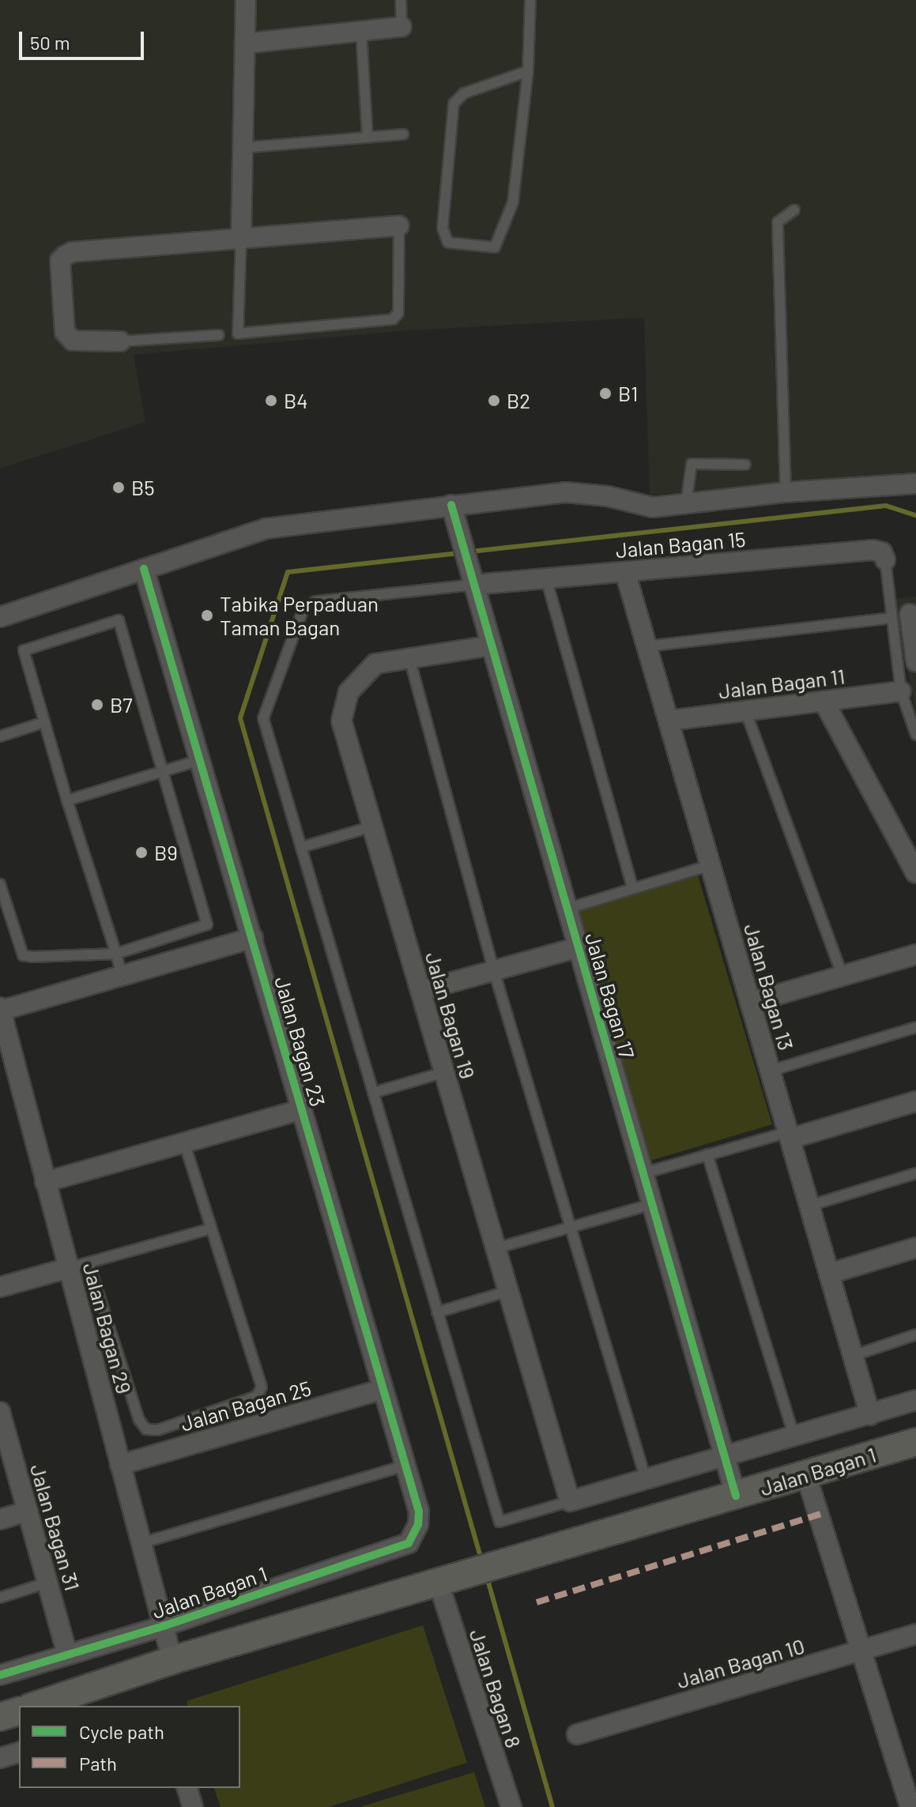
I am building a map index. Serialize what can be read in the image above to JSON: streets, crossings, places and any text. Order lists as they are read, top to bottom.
{
  "streets": {
    "street": [
      "Jalan Bagan 15",
      "Jalan Bagan 11",
      "Jalan Bagan 13",
      "Jalan Bagan 17",
      "Jalan Bagan 19",
      "Jalan Bagan 23",
      "Jalan Bagan 29",
      "Jalan Bagan 25",
      "Jalan Bagan 1",
      "Jalan Bagan 31",
      "Jalan Bagan 10",
      "Jalan Bagan 8"
    ]
  },
  "crossings": [
    ["Jalan Bagan 15", "Jalan Bagan 13"],
    ["Jalan Bagan 15", "Jalan Bagan 17"],
    ["Jalan Bagan 11", "Jalan Bagan 13"],
    ["Jalan Bagan 13", "Jalan Bagan 1"],
    ["Jalan Bagan 17", "Jalan Bagan 19"],
    ["Jalan Bagan 17", "Jalan Bagan 1"],
    ["Jalan Bagan 19", "Jalan Bagan 1"],
    ["Jalan Bagan 23", "Jalan Bagan 25"],
    ["Jalan Bagan 23", "Jalan Bagan 1"],
    ["Jalan Bagan 29", "Jalan Bagan 25"],
    ["Jalan Bagan 29", "Jalan Bagan 1"],
    ["Jalan Bagan 1", "Jalan Bagan 31"],
    ["Jalan Bagan 1", "Jalan Bagan 8"]
  ],
  "places": [
    "B1",
    "B4",
    "B2",
    "B5",
    "Tabika Perpaduan Taman Bagan",
    "B7",
    "B9"
  ],
  "legend": ["Cycle path", "Path"],
  "scale_bar": "50 m"
}
